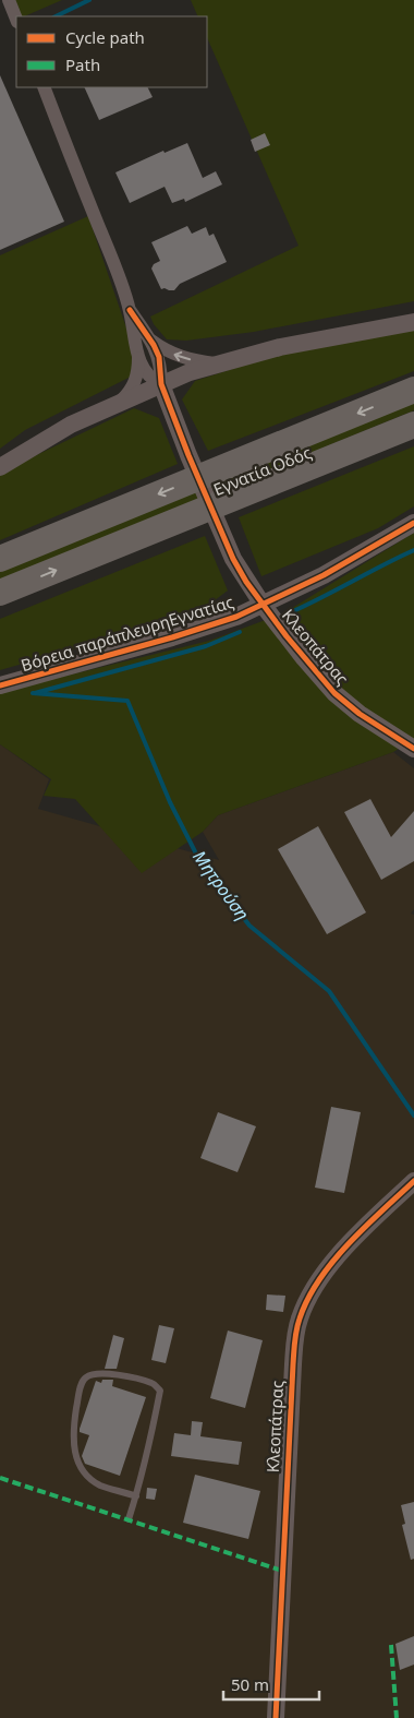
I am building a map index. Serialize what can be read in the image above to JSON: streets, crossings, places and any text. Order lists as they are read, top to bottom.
{
  "streets": {
    "highway": ["Εγνατία Οδός"],
    "street": ["Βόρεια παράπλευρηΕγνατίας", "Κλεοπάτρας"]
  },
  "crossings": [
    ["Βόρεια παράπλευρηΕγνατίας", "Κλεοπάτρας"]
  ],
  "water": ["Μητρούση"],
  "legend": ["Cycle path", "Path"],
  "scale_bar": "50 m"
}
